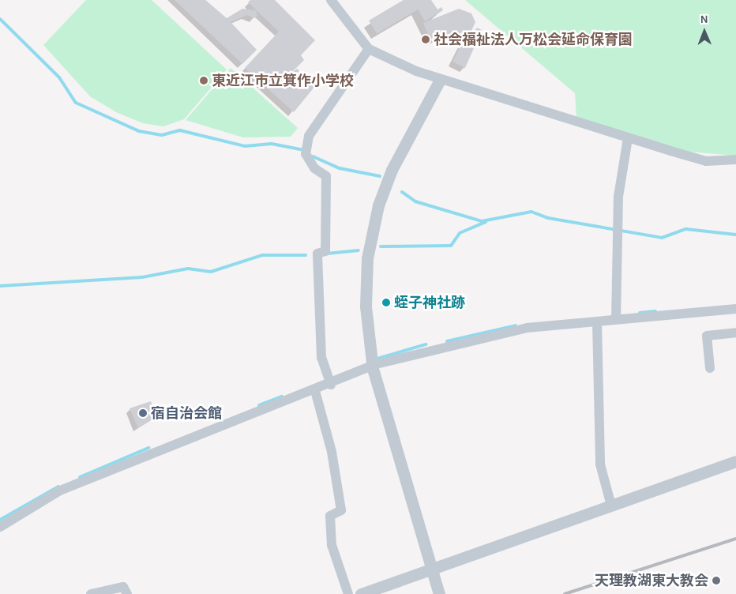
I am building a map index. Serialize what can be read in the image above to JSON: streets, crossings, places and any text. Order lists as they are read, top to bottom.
{
  "places": [
    "社会福祉法人万松会延命保育園",
    "東近江市立箕作小学校",
    "蛭子神社跡",
    "宿自治会館",
    "天理教湖東大教会"
  ],
  "north": "top"
}
